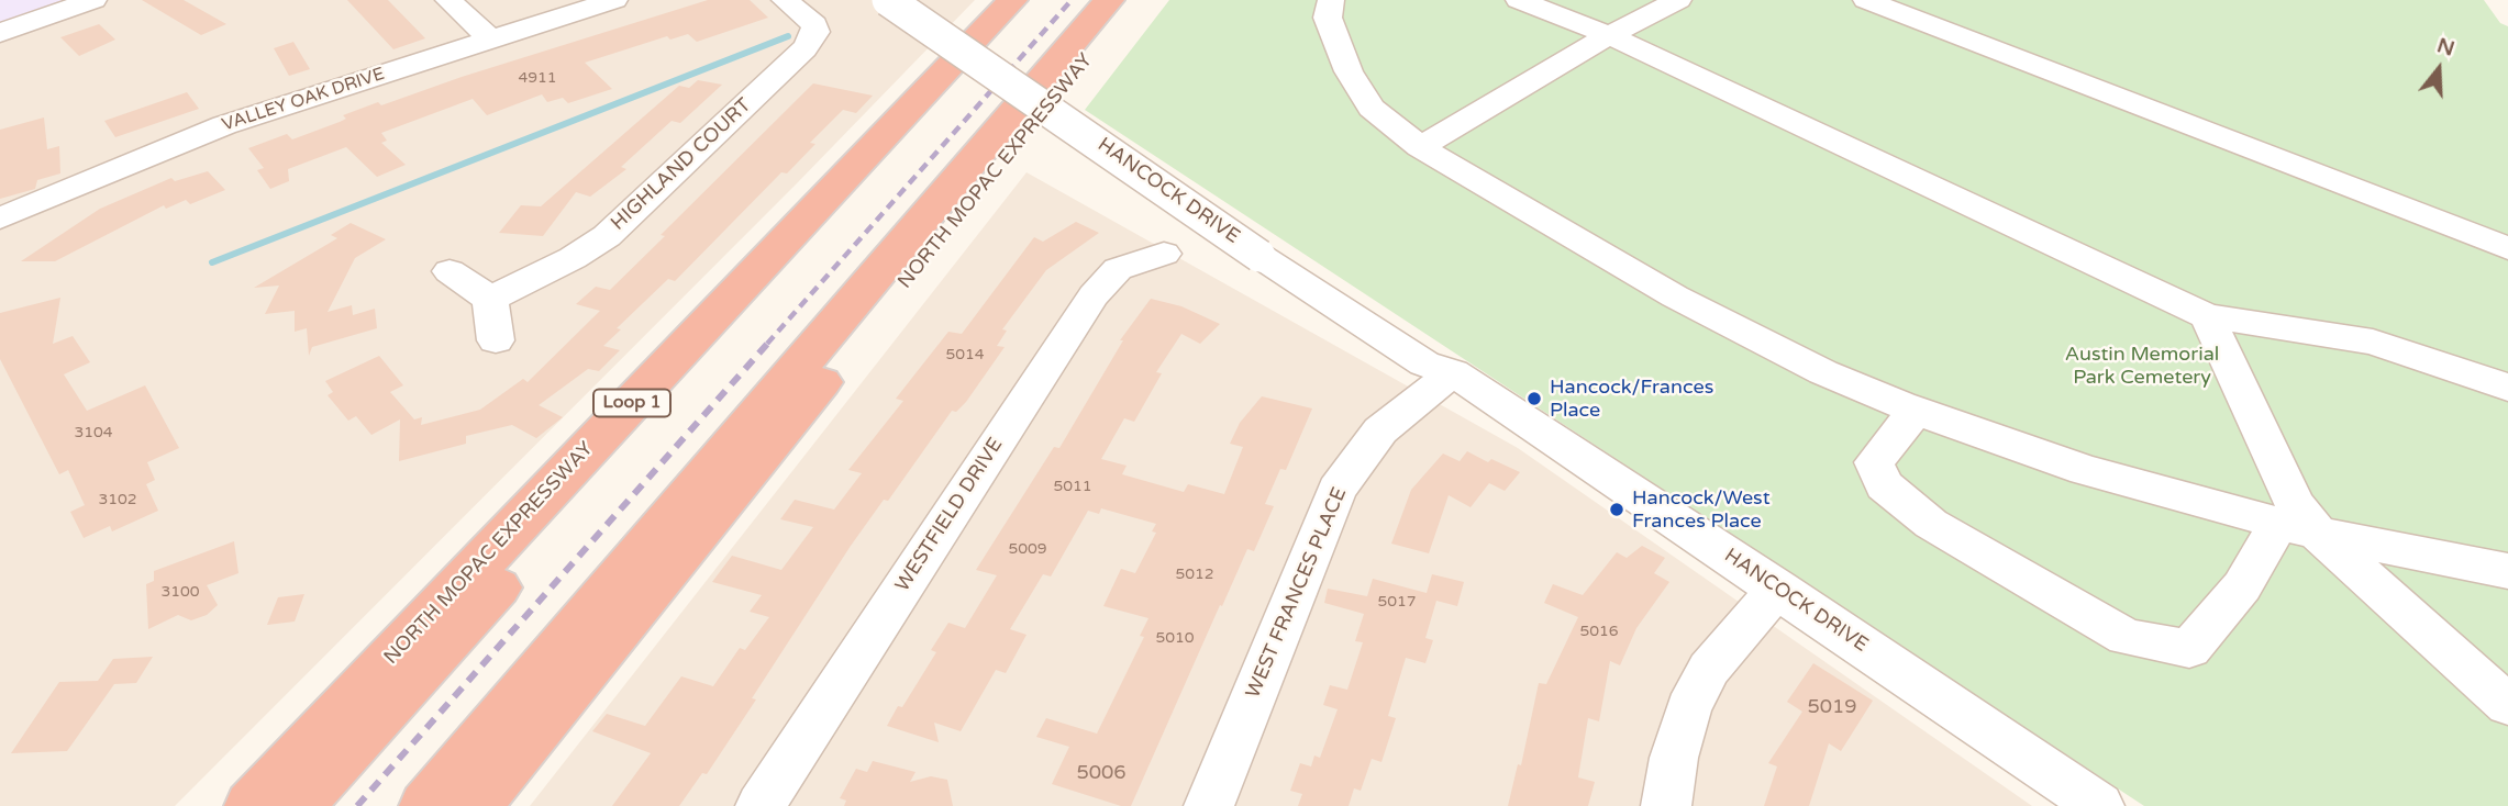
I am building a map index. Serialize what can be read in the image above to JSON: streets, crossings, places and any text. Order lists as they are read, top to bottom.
{
  "streets": {
    "highway": ["NORTH MOPAC EXPRESSWAY", "Loop 1"],
    "street": [
      "VALLEY OAK DRIVE",
      "HIGHLAND COURT",
      "HANCOCK DRIVE",
      "WESTFIELD DRIVE",
      "WEST FRANCES PLACE"
    ]
  },
  "crossings": [
    ["HANCOCK DRIVE", "WEST FRANCES PLACE"]
  ],
  "parks": ["Austin Memorial Park Cemetery"],
  "places": ["Hancock/Frances Place", "Hancock/West Frances Place"],
  "house_numbers": [
    "4911",
    "5014",
    "3104",
    "5011",
    "3102",
    "5009",
    "5012",
    "3100",
    "5017",
    "5016",
    "5010",
    "5019",
    "5006"
  ],
  "north": "top"
}
